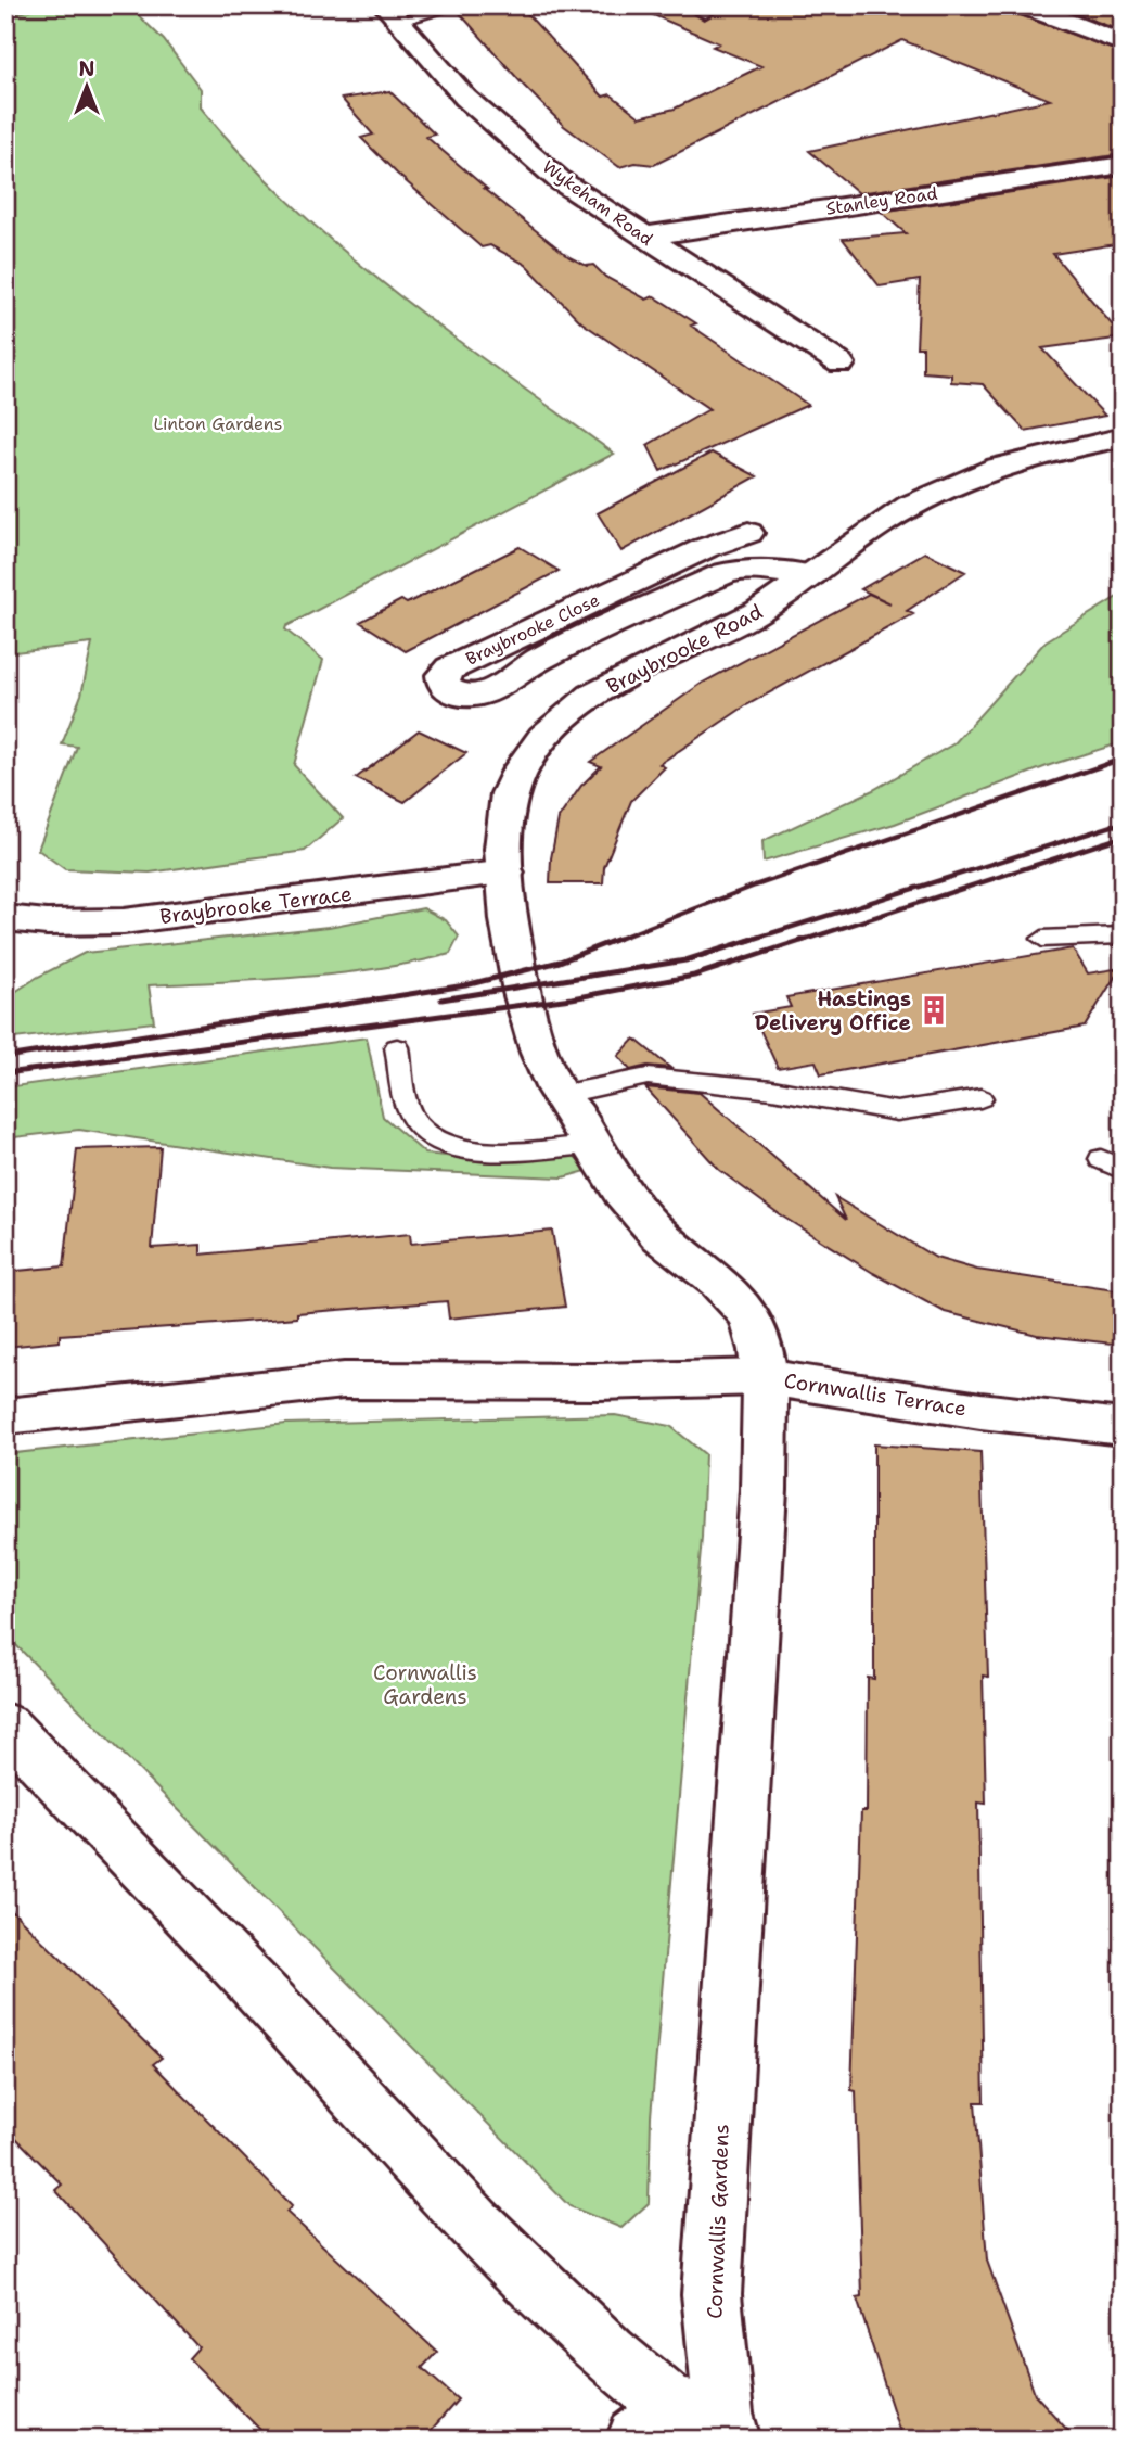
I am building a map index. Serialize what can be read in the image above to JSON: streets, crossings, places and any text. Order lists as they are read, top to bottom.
{
  "streets": {
    "street": [
      "Stanley Road",
      "Wykeham Road",
      "Braybrooke Close",
      "Braybrooke Road",
      "Braybrooke Terrace",
      "Cornwallis Terrace",
      "Cornwallis Gardens"
    ]
  },
  "crossings": [
    ["Stanley Road", "Wykeham Road"],
    ["Braybrooke Close", "Braybrooke Road"],
    ["Braybrooke Road", "Braybrooke Terrace"],
    ["Braybrooke Road", "Cornwallis Terrace"],
    ["Cornwallis Terrace", "Cornwallis Gardens"]
  ],
  "parks": ["Linton Gardens", "Cornwallis Gardens"],
  "places": {
    "building": ["Hastings Delivery Office"]
  },
  "north": "top"
}
